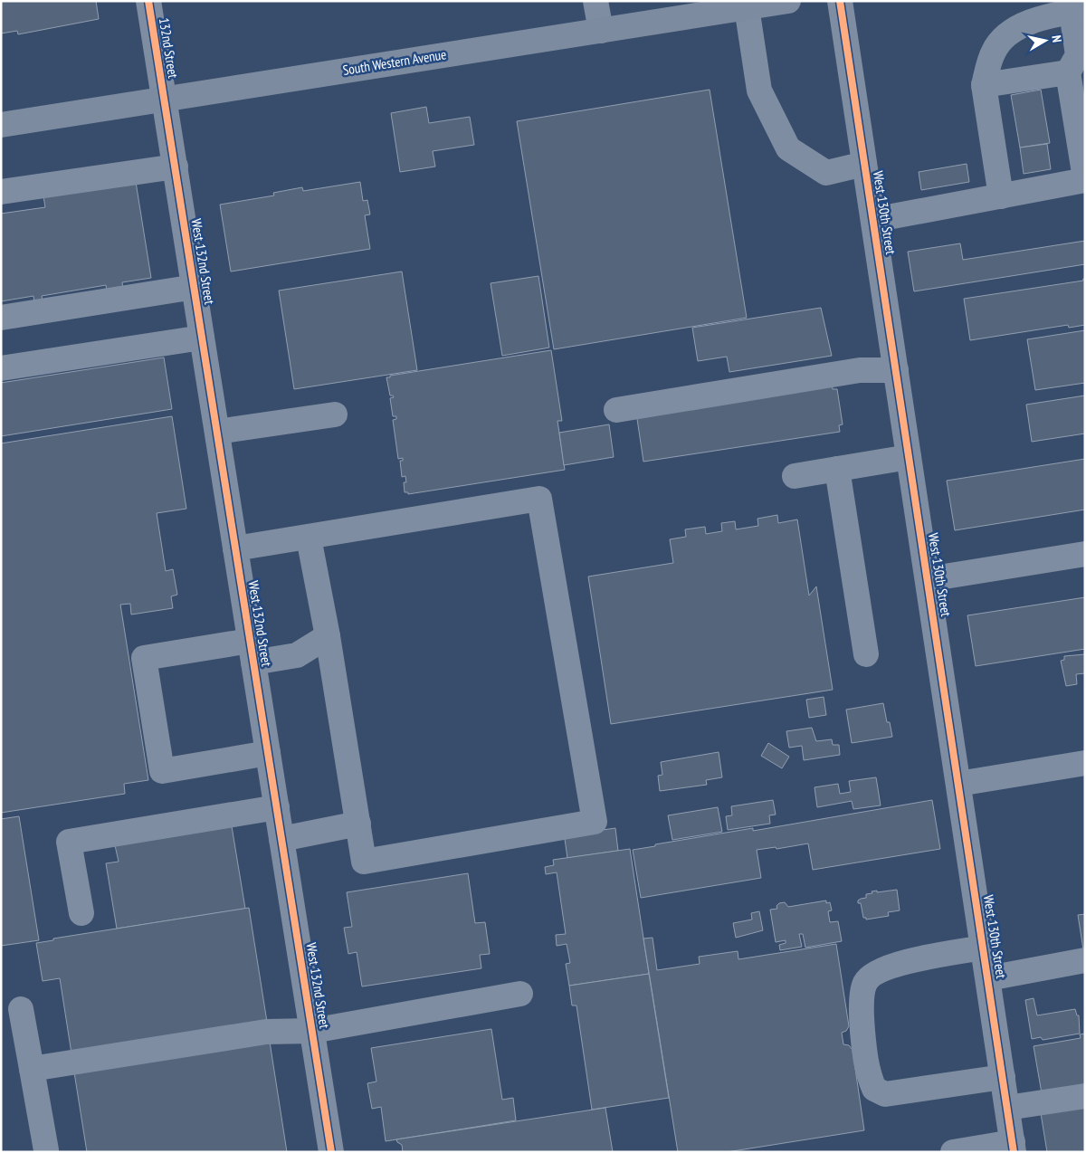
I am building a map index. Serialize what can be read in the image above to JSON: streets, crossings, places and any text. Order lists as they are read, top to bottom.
{
  "streets": {
    "main road": ["South Western Avenue"],
    "street": ["132nd Street", "West 130th Street", "West 132nd Street"]
  },
  "crossings": [
    ["132nd Street", "South Western Avenue"],
    ["132nd Street", "West 132nd Street"],
    ["South Western Avenue", "West 132nd Street"]
  ],
  "north": "right"
}
